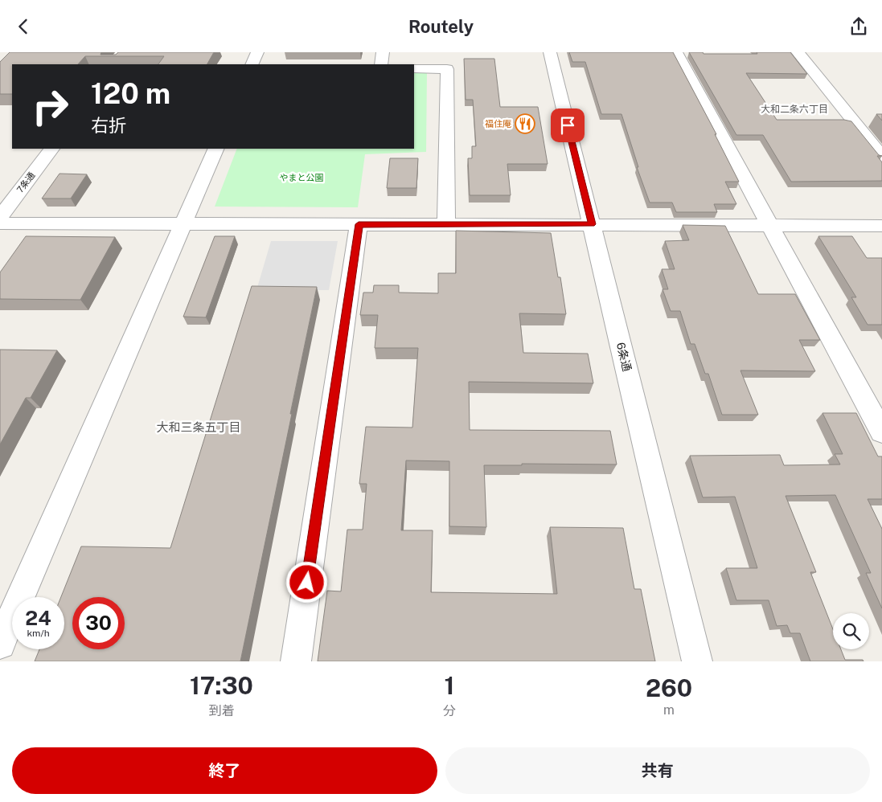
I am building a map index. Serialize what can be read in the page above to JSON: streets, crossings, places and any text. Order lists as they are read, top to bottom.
{
  "streets": {
    "street": ["7条通", "6条通"]
  },
  "districts": ["大和二条六丁目", "大和三条五丁目"],
  "parks": ["やまと公園"],
  "places": {
    "restaurant": ["福住庵"]
  },
  "page": {
    "header": "Routely",
    "turn": ["120 m", "右折"],
    "speed": "24 km/h",
    "limit": "30",
    "eta": [
      "17:30",
      "到着",
      "1",
      "分",
      "260",
      "m"
    ],
    "buttons": ["終了", "共有"]
  }
}
